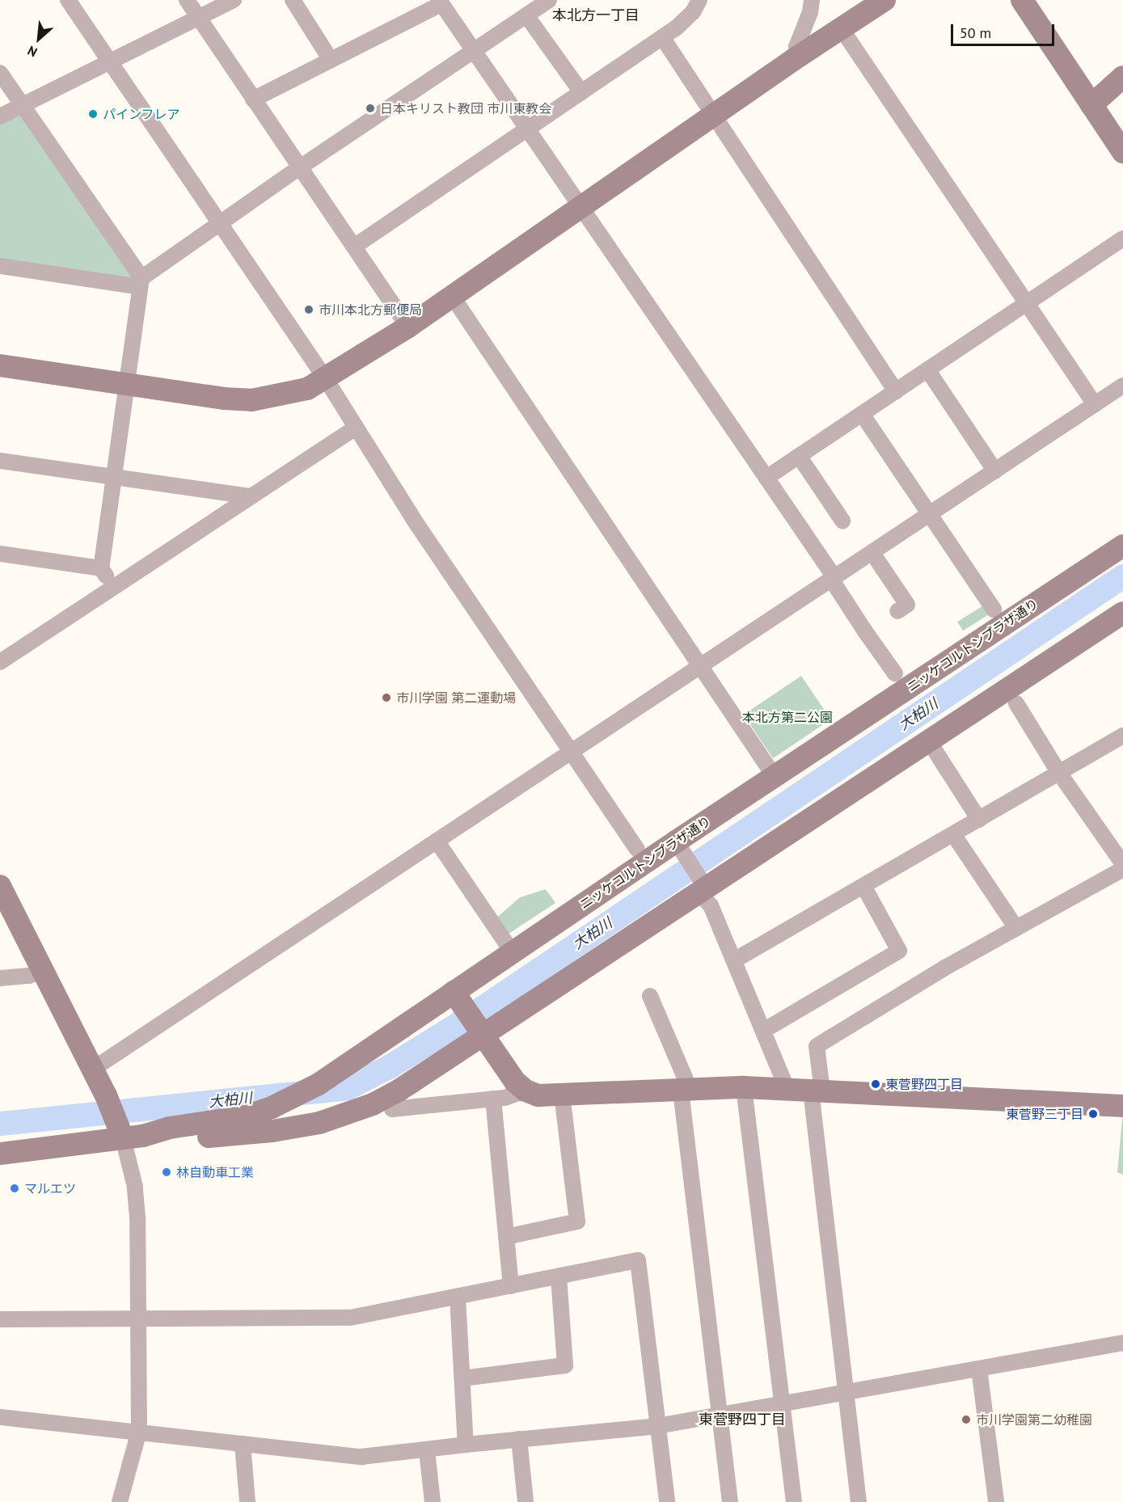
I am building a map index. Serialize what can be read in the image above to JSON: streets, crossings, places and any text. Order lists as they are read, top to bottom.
{
  "streets": {
    "street": ["ニッケコルトンプラザ通り"]
  },
  "districts": ["本北方一丁目", "東菅野四丁目"],
  "water": ["大柏川"],
  "parks": ["本北方第二公園"],
  "places": [
    "日本キリスト教団 市川東教会",
    "パインフレア",
    "市川本北方郵便局",
    "市川学園 第二運動場",
    "東菅野四丁目",
    "東菅野三丁目",
    "林自動車工業",
    "マルエツ",
    "市川学園第二幼稚園"
  ],
  "scale_bar": "50 m",
  "north": "bottom left"
}
